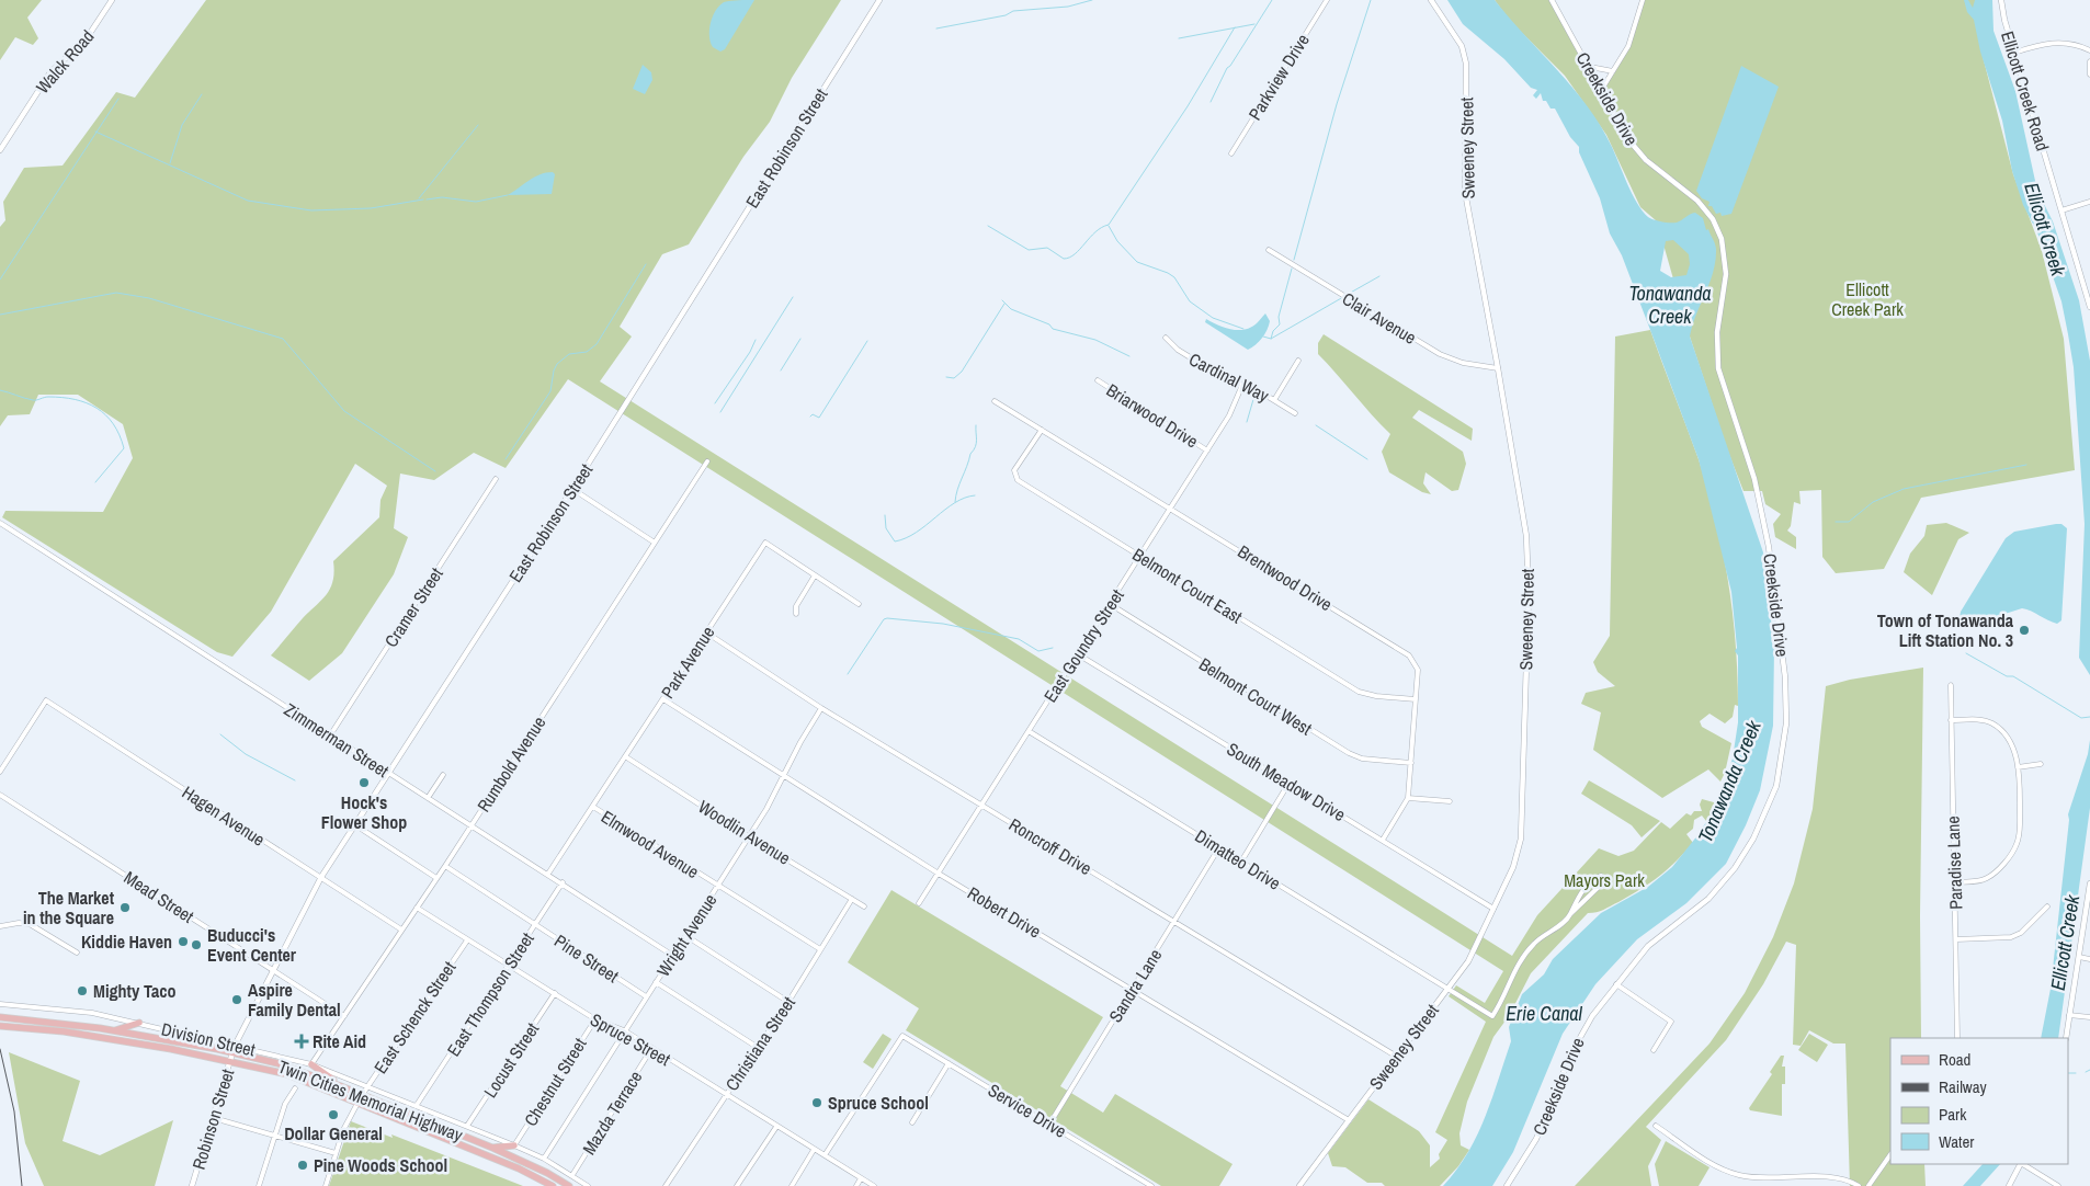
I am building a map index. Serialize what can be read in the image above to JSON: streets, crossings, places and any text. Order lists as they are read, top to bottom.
{
  "streets": {
    "main road": ["Twin Cities Memorial Highway"],
    "street": [
      "Walck Road",
      "Parkview Drive",
      "Ellicott Creek Road",
      "Creekside Drive",
      "East Robinson Street",
      "Sweeney Street",
      "Clair Avenue",
      "Cardinal Way",
      "Briarwood Drive",
      "Brentwood Drive",
      "Belmont Court East",
      "Cramer Street",
      "East Goundry Street",
      "Park Avenue",
      "Belmont Court West",
      "Zimmerman Street",
      "Rumbold Avenue",
      "South Meadow Drive",
      "Hagen Avenue",
      "Woodlin Avenue",
      "Elmwood Avenue",
      "Roncroff Drive",
      "Dimatteo Drive",
      "Paradise Lane",
      "Mead Street",
      "Robert Drive",
      "Wright Avenue",
      "Pine Street",
      "Sandra Lane",
      "East Thompson Street",
      "East Schenck Street",
      "Division Street",
      "Spruce Street",
      "Christiana Street",
      "Locust Street",
      "Chestnut Street",
      "Service Drive",
      "Mazda Terrace",
      "Robinson Street"
    ]
  },
  "crossings": [
    ["East Robinson Street", "Zimmerman Street"],
    ["East Robinson Street", "Hagen Avenue"],
    ["East Robinson Street", "Mead Street"],
    ["East Robinson Street", "Division Street"],
    ["East Robinson Street", "Twin Cities Memorial Highway"],
    ["East Robinson Street", "Robinson Street"],
    ["Sweeney Street", "Clair Avenue"],
    ["Sweeney Street", "South Meadow Drive"],
    ["Sweeney Street", "Roncroff Drive"],
    ["Sweeney Street", "Dimatteo Drive"],
    ["Sweeney Street", "Robert Drive"],
    ["Cardinal Way", "East Goundry Street"],
    ["Briarwood Drive", "East Goundry Street"],
    ["Brentwood Drive", "Belmont Court East"],
    ["Brentwood Drive", "East Goundry Street"],
    ["Brentwood Drive", "Belmont Court West"],
    ["Brentwood Drive", "South Meadow Drive"],
    ["Belmont Court East", "East Goundry Street"],
    ["Cramer Street", "Zimmerman Street"],
    ["East Goundry Street", "Belmont Court West"],
    ["East Goundry Street", "South Meadow Drive"],
    ["East Goundry Street", "Roncroff Drive"],
    ["East Goundry Street", "Dimatteo Drive"],
    ["East Goundry Street", "Robert Drive"],
    ["Park Avenue", "Zimmerman Street"],
    ["Park Avenue", "Woodlin Avenue"],
    ["Park Avenue", "Elmwood Avenue"],
    ["Park Avenue", "Roncroff Drive"],
    ["Park Avenue", "Robert Drive"],
    ["Zimmerman Street", "Rumbold Avenue"],
    ["Zimmerman Street", "Wright Avenue"],
    ["Zimmerman Street", "East Thompson Street"],
    ["Rumbold Avenue", "Hagen Avenue"],
    ["Rumbold Avenue", "Mead Street"],
    ["Rumbold Avenue", "Pine Street"],
    ["Rumbold Avenue", "Division Street"],
    ["Rumbold Avenue", "Spruce Street"],
    ["Woodlin Avenue", "Wright Avenue"],
    ["Woodlin Avenue", "Christiana Street"],
    ["Elmwood Avenue", "Wright Avenue"],
    ["Elmwood Avenue", "Christiana Street"],
    ["Roncroff Drive", "Wright Avenue"],
    ["Roncroff Drive", "Sandra Lane"],
    ["Dimatteo Drive", "Sandra Lane"],
    ["Robert Drive", "Wright Avenue"],
    ["Robert Drive", "Sandra Lane"],
    ["Wright Avenue", "Pine Street"],
    ["Wright Avenue", "Division Street"],
    ["Wright Avenue", "Spruce Street"],
    ["Pine Street", "East Thompson Street"],
    ["Sandra Lane", "Service Drive"],
    ["East Thompson Street", "Division Street"],
    ["East Thompson Street", "Spruce Street"],
    ["East Schenck Street", "Division Street"],
    ["East Schenck Street", "Spruce Street"],
    ["East Schenck Street", "Twin Cities Memorial Highway"],
    ["Division Street", "Locust Street"],
    ["Division Street", "Chestnut Street"],
    ["Division Street", "Twin Cities Memorial Highway"],
    ["Division Street", "Mazda Terrace"],
    ["Division Street", "Robinson Street"],
    ["Spruce Street", "Christiana Street"],
    ["Spruce Street", "Locust Street"],
    ["Spruce Street", "Chestnut Street"],
    ["Spruce Street", "Service Drive"],
    ["Spruce Street", "Mazda Terrace"],
    ["Twin Cities Memorial Highway", "Robinson Street"]
  ],
  "water": ["Ellicott Creek", "Tonawanda Creek", "Erie Canal"],
  "parks": ["Ellicott Creek Park", "Mayors Park"],
  "places": {
    "other": [
      "Town of Tonawanda Lift Station No. 3",
      "Hock's Flower Shop",
      "The Market in the Square",
      "Kiddie Haven",
      "Buducci's Event Center",
      "Mighty Taco",
      "Aspire Family Dental",
      "Spruce School",
      "Dollar General",
      "Pine Woods School"
    ],
    "health": ["Rite Aid"]
  },
  "legend": [
    "Road",
    "Railway",
    "Park",
    "Water"
  ]
}
